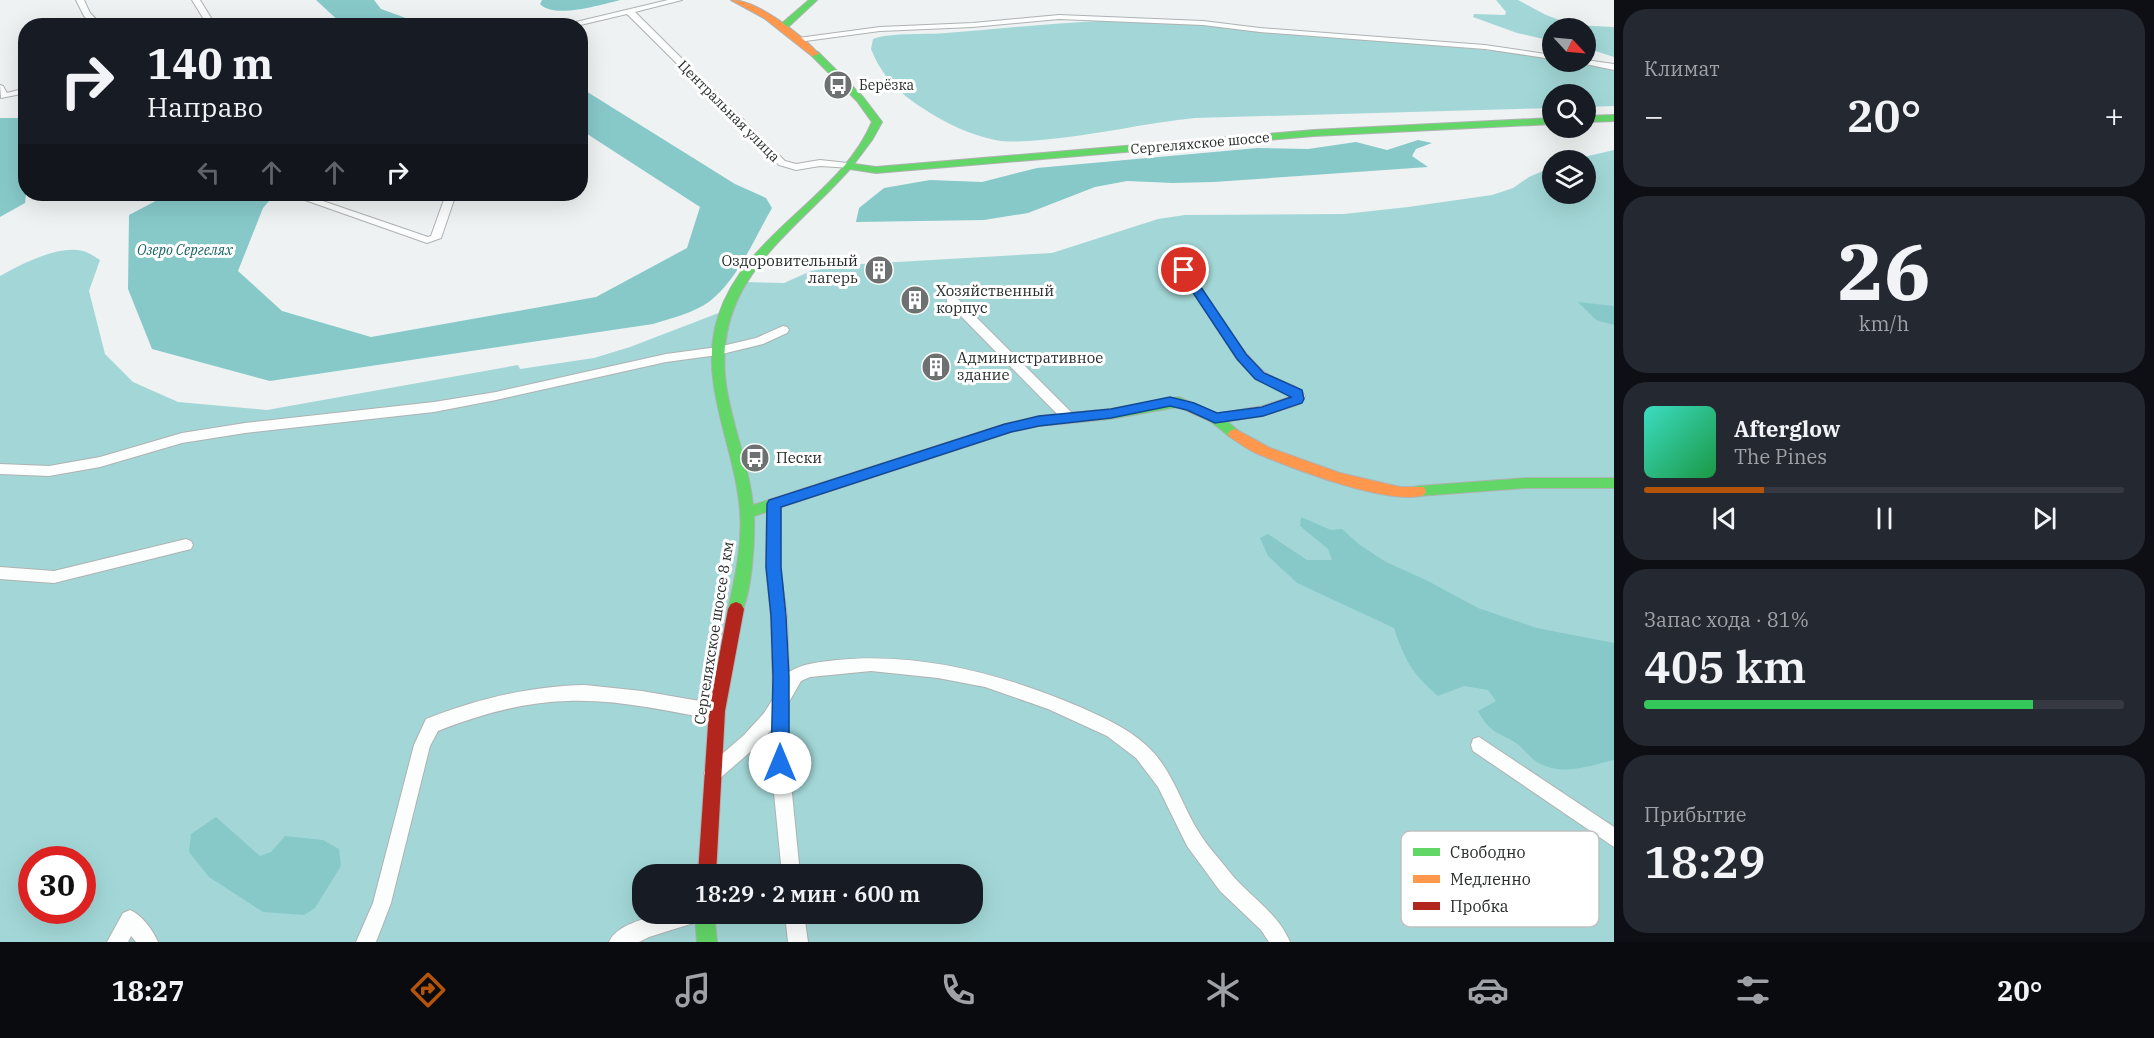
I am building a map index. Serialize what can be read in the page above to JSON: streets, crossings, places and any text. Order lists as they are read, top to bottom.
{
  "streets": {
    "main road": ["Сергеляхское шоссе", "Сергеляхское шоссе 8 км"],
    "street": ["Центральная улица"]
  },
  "crossings": [
    ["Центральная улица", "Сергеляхское шоссе"],
    ["Центральная улица", "Сергеляхское шоссе 8 км"],
    ["Сергеляхское шоссе", "Сергеляхское шоссе 8 км"]
  ],
  "water": ["Озеро Сергелях"],
  "places": {
    "bus stop": ["Берёзка", "Пески"],
    "building": ["Оздоровительный лагерь", "Хозяйственный корпус", "Административное здание"]
  },
  "legend": ["Свободно", "Медленно", "Пробка"],
  "north": "bottom right",
  "page": {
    "tile": [
      "Климат",
      ["26", "km/h"],
      ["Запас хода · 81%", "405 km"],
      ["Прибытие", "18:29"]
    ],
    "turn": ["140 m", "Направо"],
    "heat": ["−", "20°", "+"],
    "song": ["Afterglow", "The Pines"],
    "limit": "30",
    "trip": "18:29 · 2 мин · 600 m",
    "tabs": ["18:27", "20°"]
  }
}
